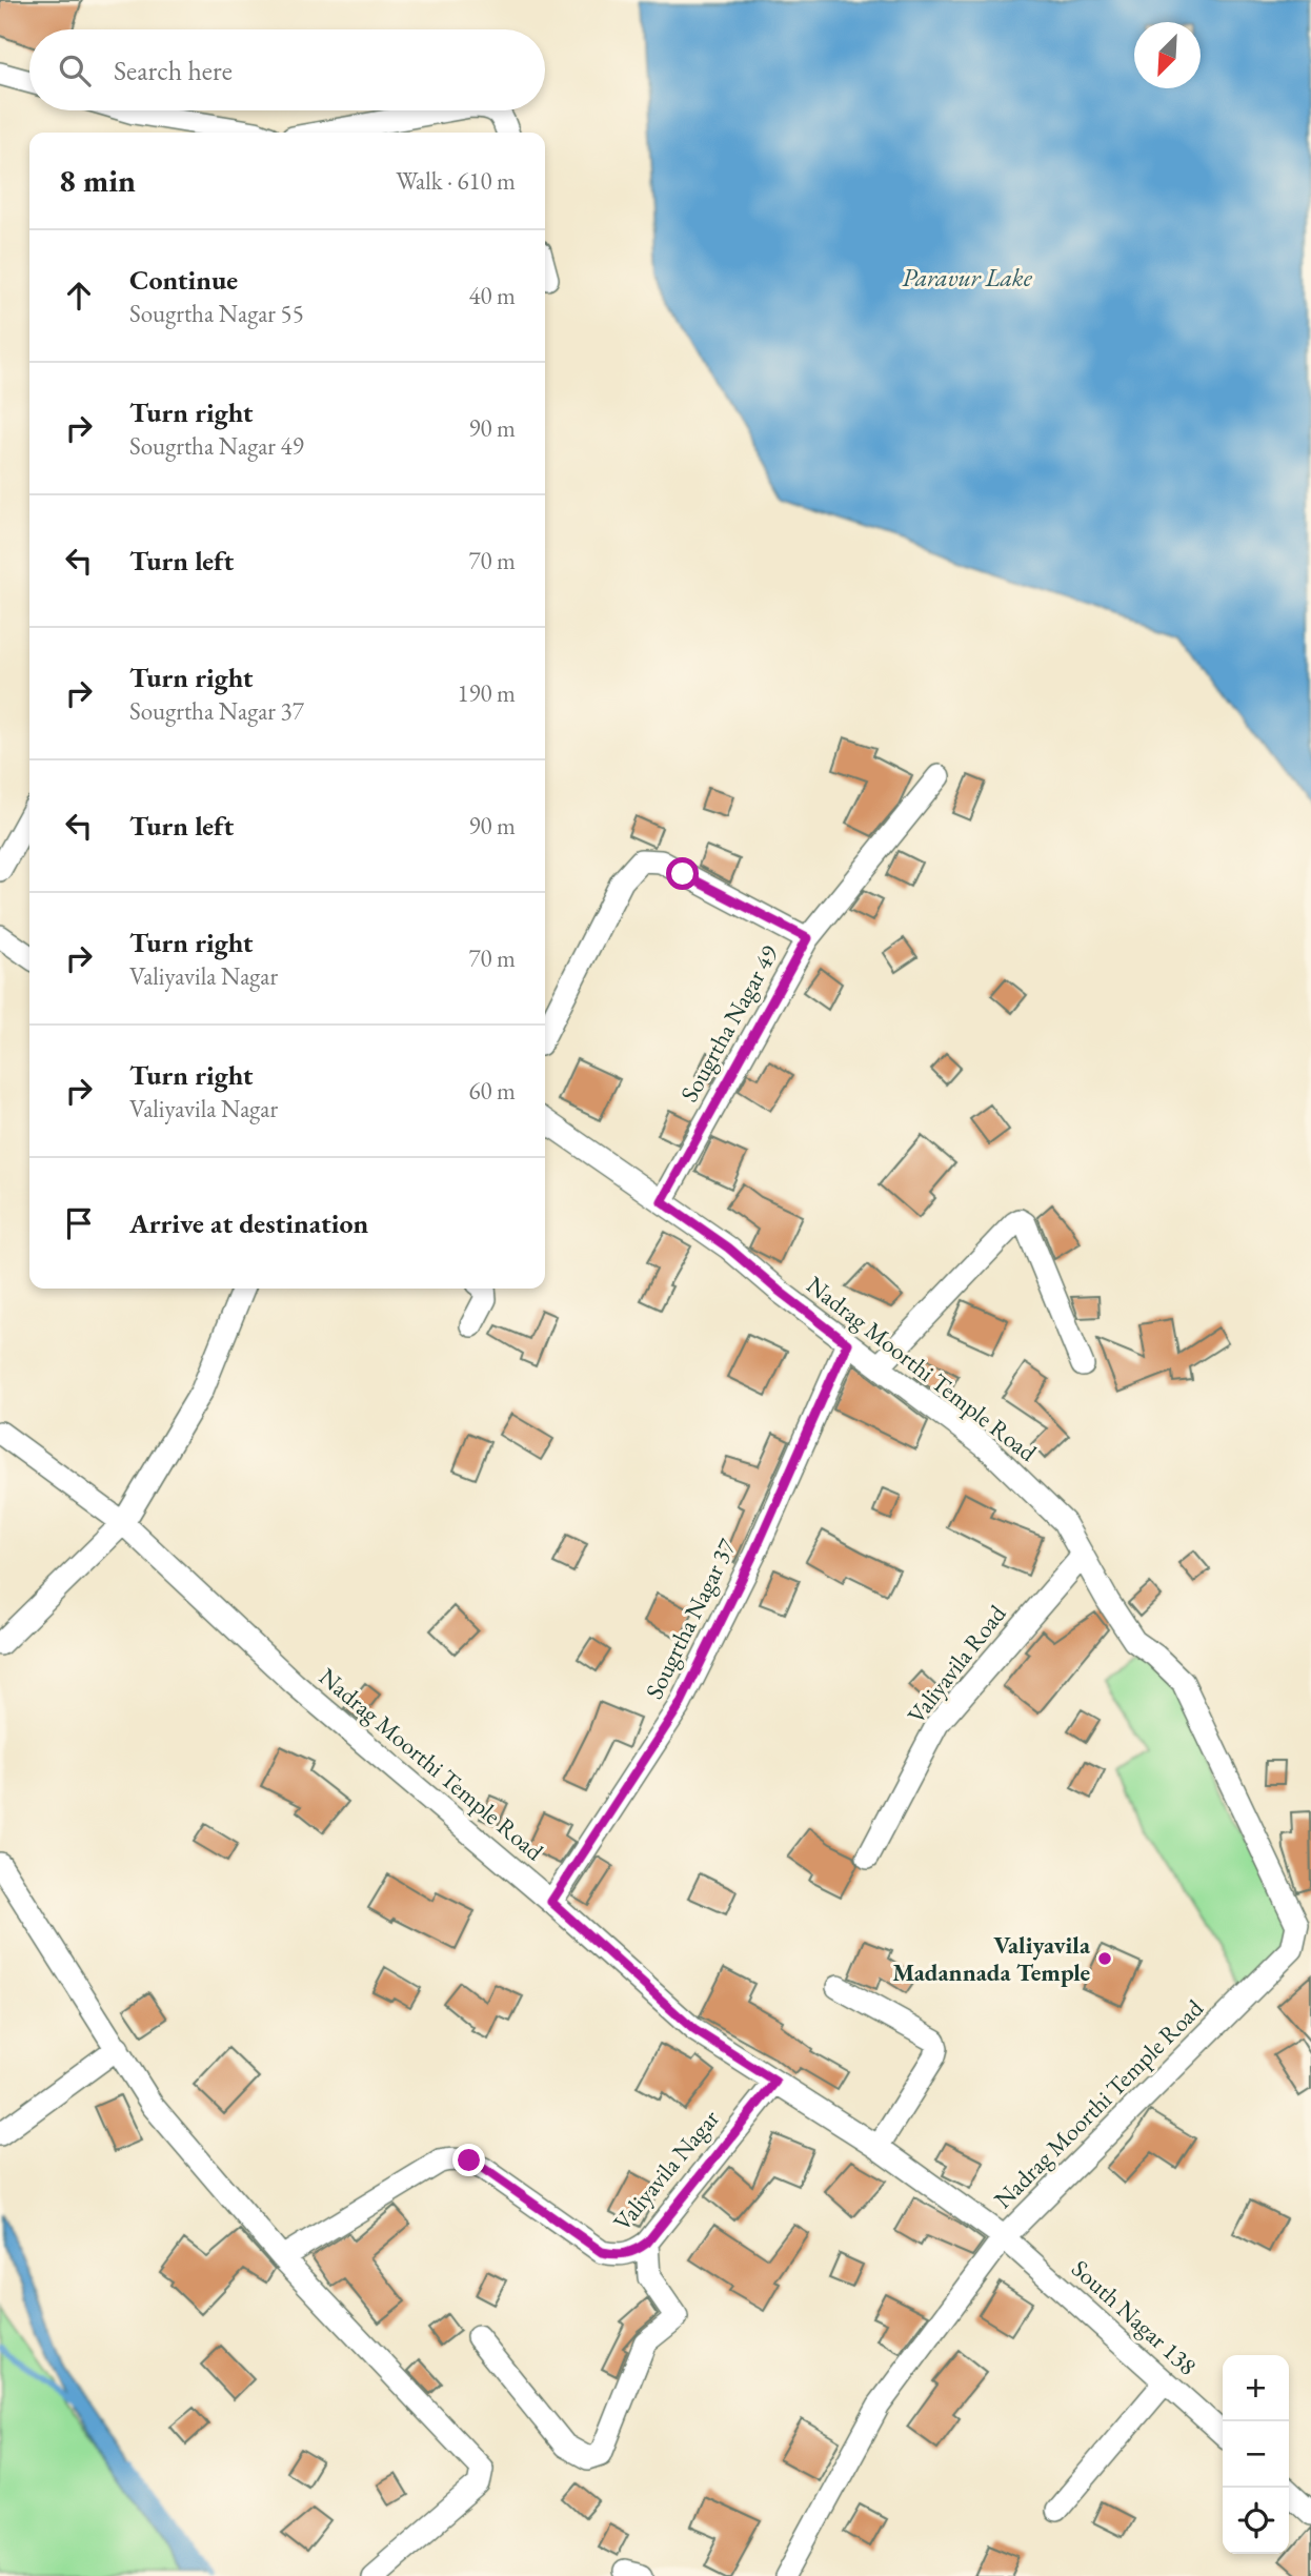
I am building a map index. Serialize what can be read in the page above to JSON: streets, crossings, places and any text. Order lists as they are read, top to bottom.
{
  "streets": {
    "street": [
      "Sougrtha Nagar 49",
      "Nadrag Moorthi Temple Road",
      "Sougrtha Nagar 37",
      "Valiyavila Road",
      "Valiyavila Nagar",
      "South Nagar 138"
    ]
  },
  "crossings": [
    ["Sougrtha Nagar 49", "Nadrag Moorthi Temple Road"],
    ["Nadrag Moorthi Temple Road", "Sougrtha Nagar 37"],
    ["Nadrag Moorthi Temple Road", "Valiyavila Road"],
    ["Nadrag Moorthi Temple Road", "Valiyavila Nagar"],
    ["Nadrag Moorthi Temple Road", "South Nagar 138"]
  ],
  "water": ["Paravur Lake"],
  "places": ["Valiyavila Madannada Temple"],
  "north": "bottom left",
  "page": {
    "search": "Search here",
    "heading": ["8 min", "Walk · 610 m"],
    "list": [
      ["Continue", "Sougrtha Nagar 55", "40 m"],
      ["Turn right", "Sougrtha Nagar 49", "90 m"],
      ["Turn left", "70 m"],
      ["Turn right", "Sougrtha Nagar 37", "190 m"],
      ["Turn left", "90 m"],
      ["Turn right", "Valiyavila Nagar", "70 m"],
      ["Turn right", "Valiyavila Nagar", "60 m"],
      "Arrive at destination"
    ],
    "map_buttons": ["+", "−"]
  }
}
